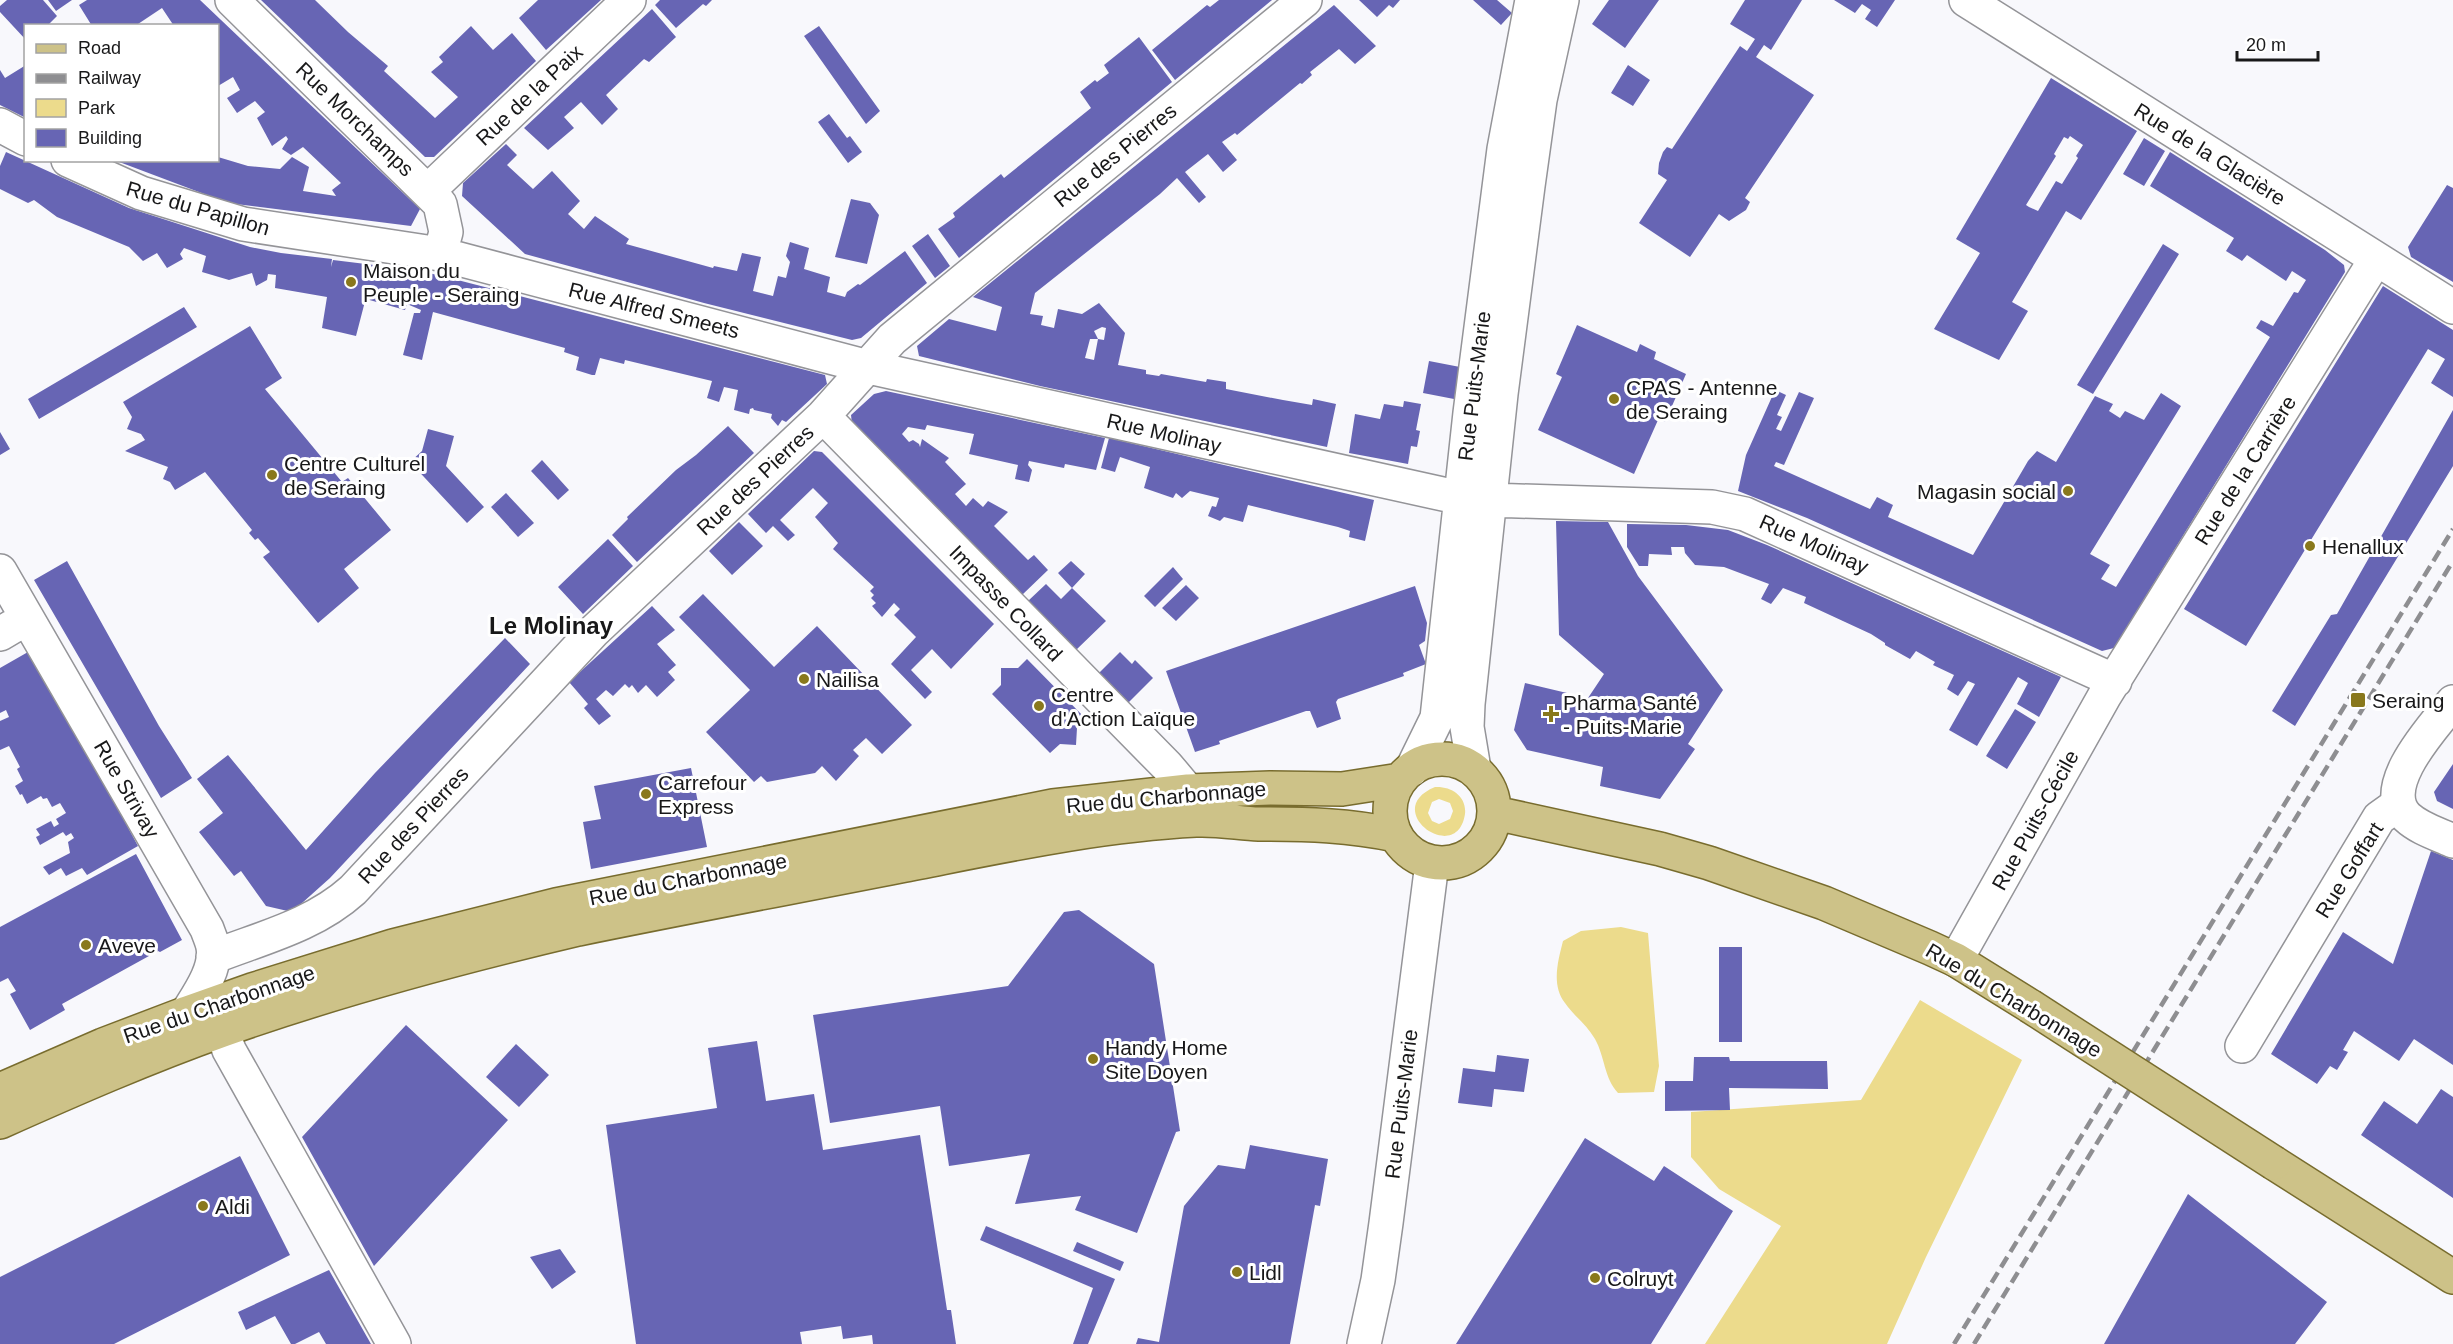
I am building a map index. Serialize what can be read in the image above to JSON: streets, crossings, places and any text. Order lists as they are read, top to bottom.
{
  "streets": {
    "main road": ["Rue du Charbonnage"],
    "street": [
      "Rue de la Paix",
      "Rue Morchamps",
      "Rue de la Glacière",
      "Rue des Pierres",
      "Rue du Papillon",
      "Rue Alfred Smeets",
      "Rue Puits-Marie",
      "Rue Molinay",
      "Rue de la Carrière",
      "Impasse Collard",
      "Rue Strivay",
      "Rue Puits-Cécile",
      "Rue Goffart"
    ]
  },
  "crossings": [
    ["Rue de la Paix", "Rue Morchamps"],
    ["Rue Morchamps", "Rue du Papillon"],
    ["Rue Morchamps", "Rue Alfred Smeets"],
    ["Rue de la Glacière", "Rue de la Carrière"],
    ["Rue des Pierres", "Rue Alfred Smeets"],
    ["Rue des Pierres", "Rue Molinay"],
    ["Rue des Pierres", "Impasse Collard"],
    ["Rue des Pierres", "Rue Strivay"],
    ["Rue du Papillon", "Rue Alfred Smeets"],
    ["Rue Alfred Smeets", "Rue Molinay"],
    ["Rue Puits-Marie", "Rue Molinay"],
    ["Rue Puits-Marie", "Rue du Charbonnage"],
    ["Rue Molinay", "Rue de la Carrière"],
    ["Rue Molinay", "Rue Puits-Cécile"],
    ["Rue de la Carrière", "Rue Puits-Cécile"],
    ["Impasse Collard", "Rue du Charbonnage"],
    ["Rue du Charbonnage", "Rue Puits-Cécile"]
  ],
  "districts": ["Le Molinay"],
  "places": {
    "other": [
      "Maison du Peuple - Seraing",
      "CPAS - Antenne de Seraing",
      "Centre Culturel de Seraing",
      "Magasin social",
      "Henallux",
      "Nailisa",
      "Centre d'Action Laïque",
      "Carrefour Express",
      "Aveve",
      "Handy Home Site Doyen",
      "Aldi",
      "Lidl",
      "Colruyt"
    ],
    "transit": ["Seraing"],
    "health": ["Pharma Santé - Puits-Marie"]
  },
  "legend": [
    "Road",
    "Railway",
    "Park",
    "Building"
  ],
  "scale_bar": "20 m"
}
